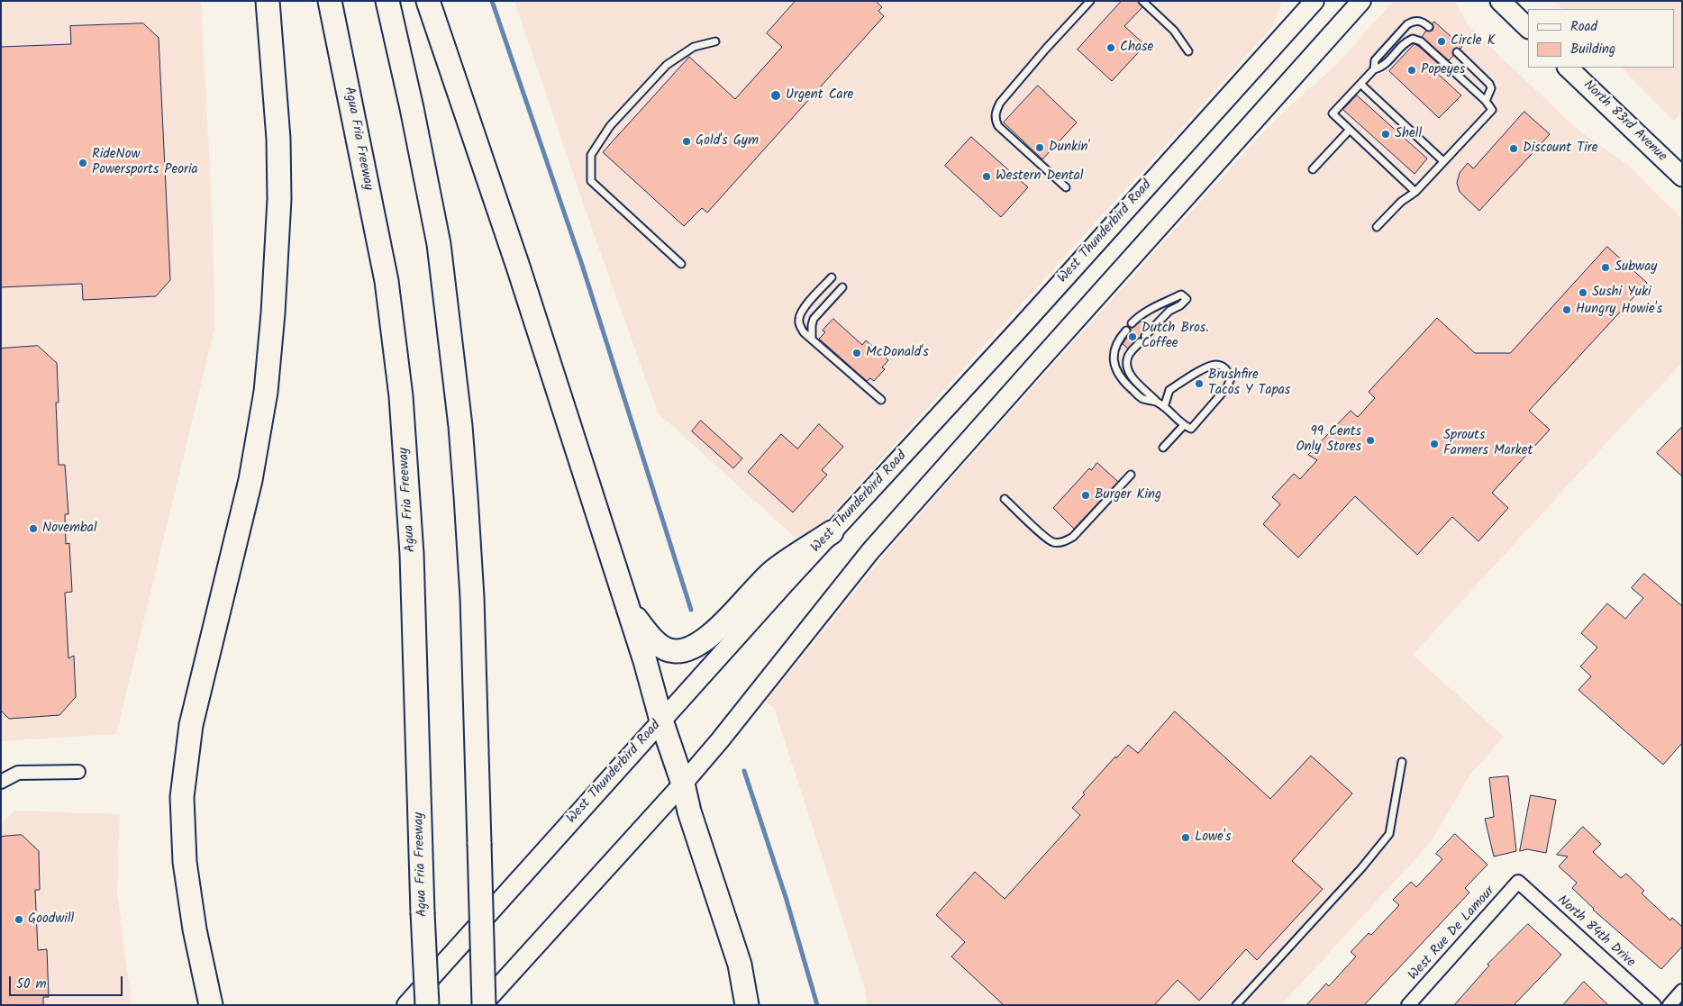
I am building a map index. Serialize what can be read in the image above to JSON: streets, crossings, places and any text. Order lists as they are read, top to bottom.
{
  "streets": {
    "highway": ["Agua Fria Freeway"],
    "main road": ["North 83rd Avenue", "West Thunderbird Road"],
    "street": ["North 84th Drive", "West Rue De Lamour"]
  },
  "crossings": [
    ["North 84th Drive", "West Rue De Lamour"]
  ],
  "places": [
    "Circle K",
    "Chase",
    "Popeyes",
    "Urgent Care",
    "Shell",
    "Gold's Gym",
    "Dunkin'",
    "Discount Tire",
    "RideNow Powersports Peoria",
    "Western Dental",
    "Subway",
    "Sushi Yuki",
    "Hungry Howie's",
    "Dutch Bros. Coffee",
    "McDonald's",
    "Brushfire Tacos Y Tapas",
    "99 Cents Only Stores",
    "Sprouts Farmers Market",
    "Burger King",
    "Novembal",
    "Lowe's",
    "Goodwill"
  ],
  "legend": ["Road", "Building"],
  "scale_bar": "50 m"
}
